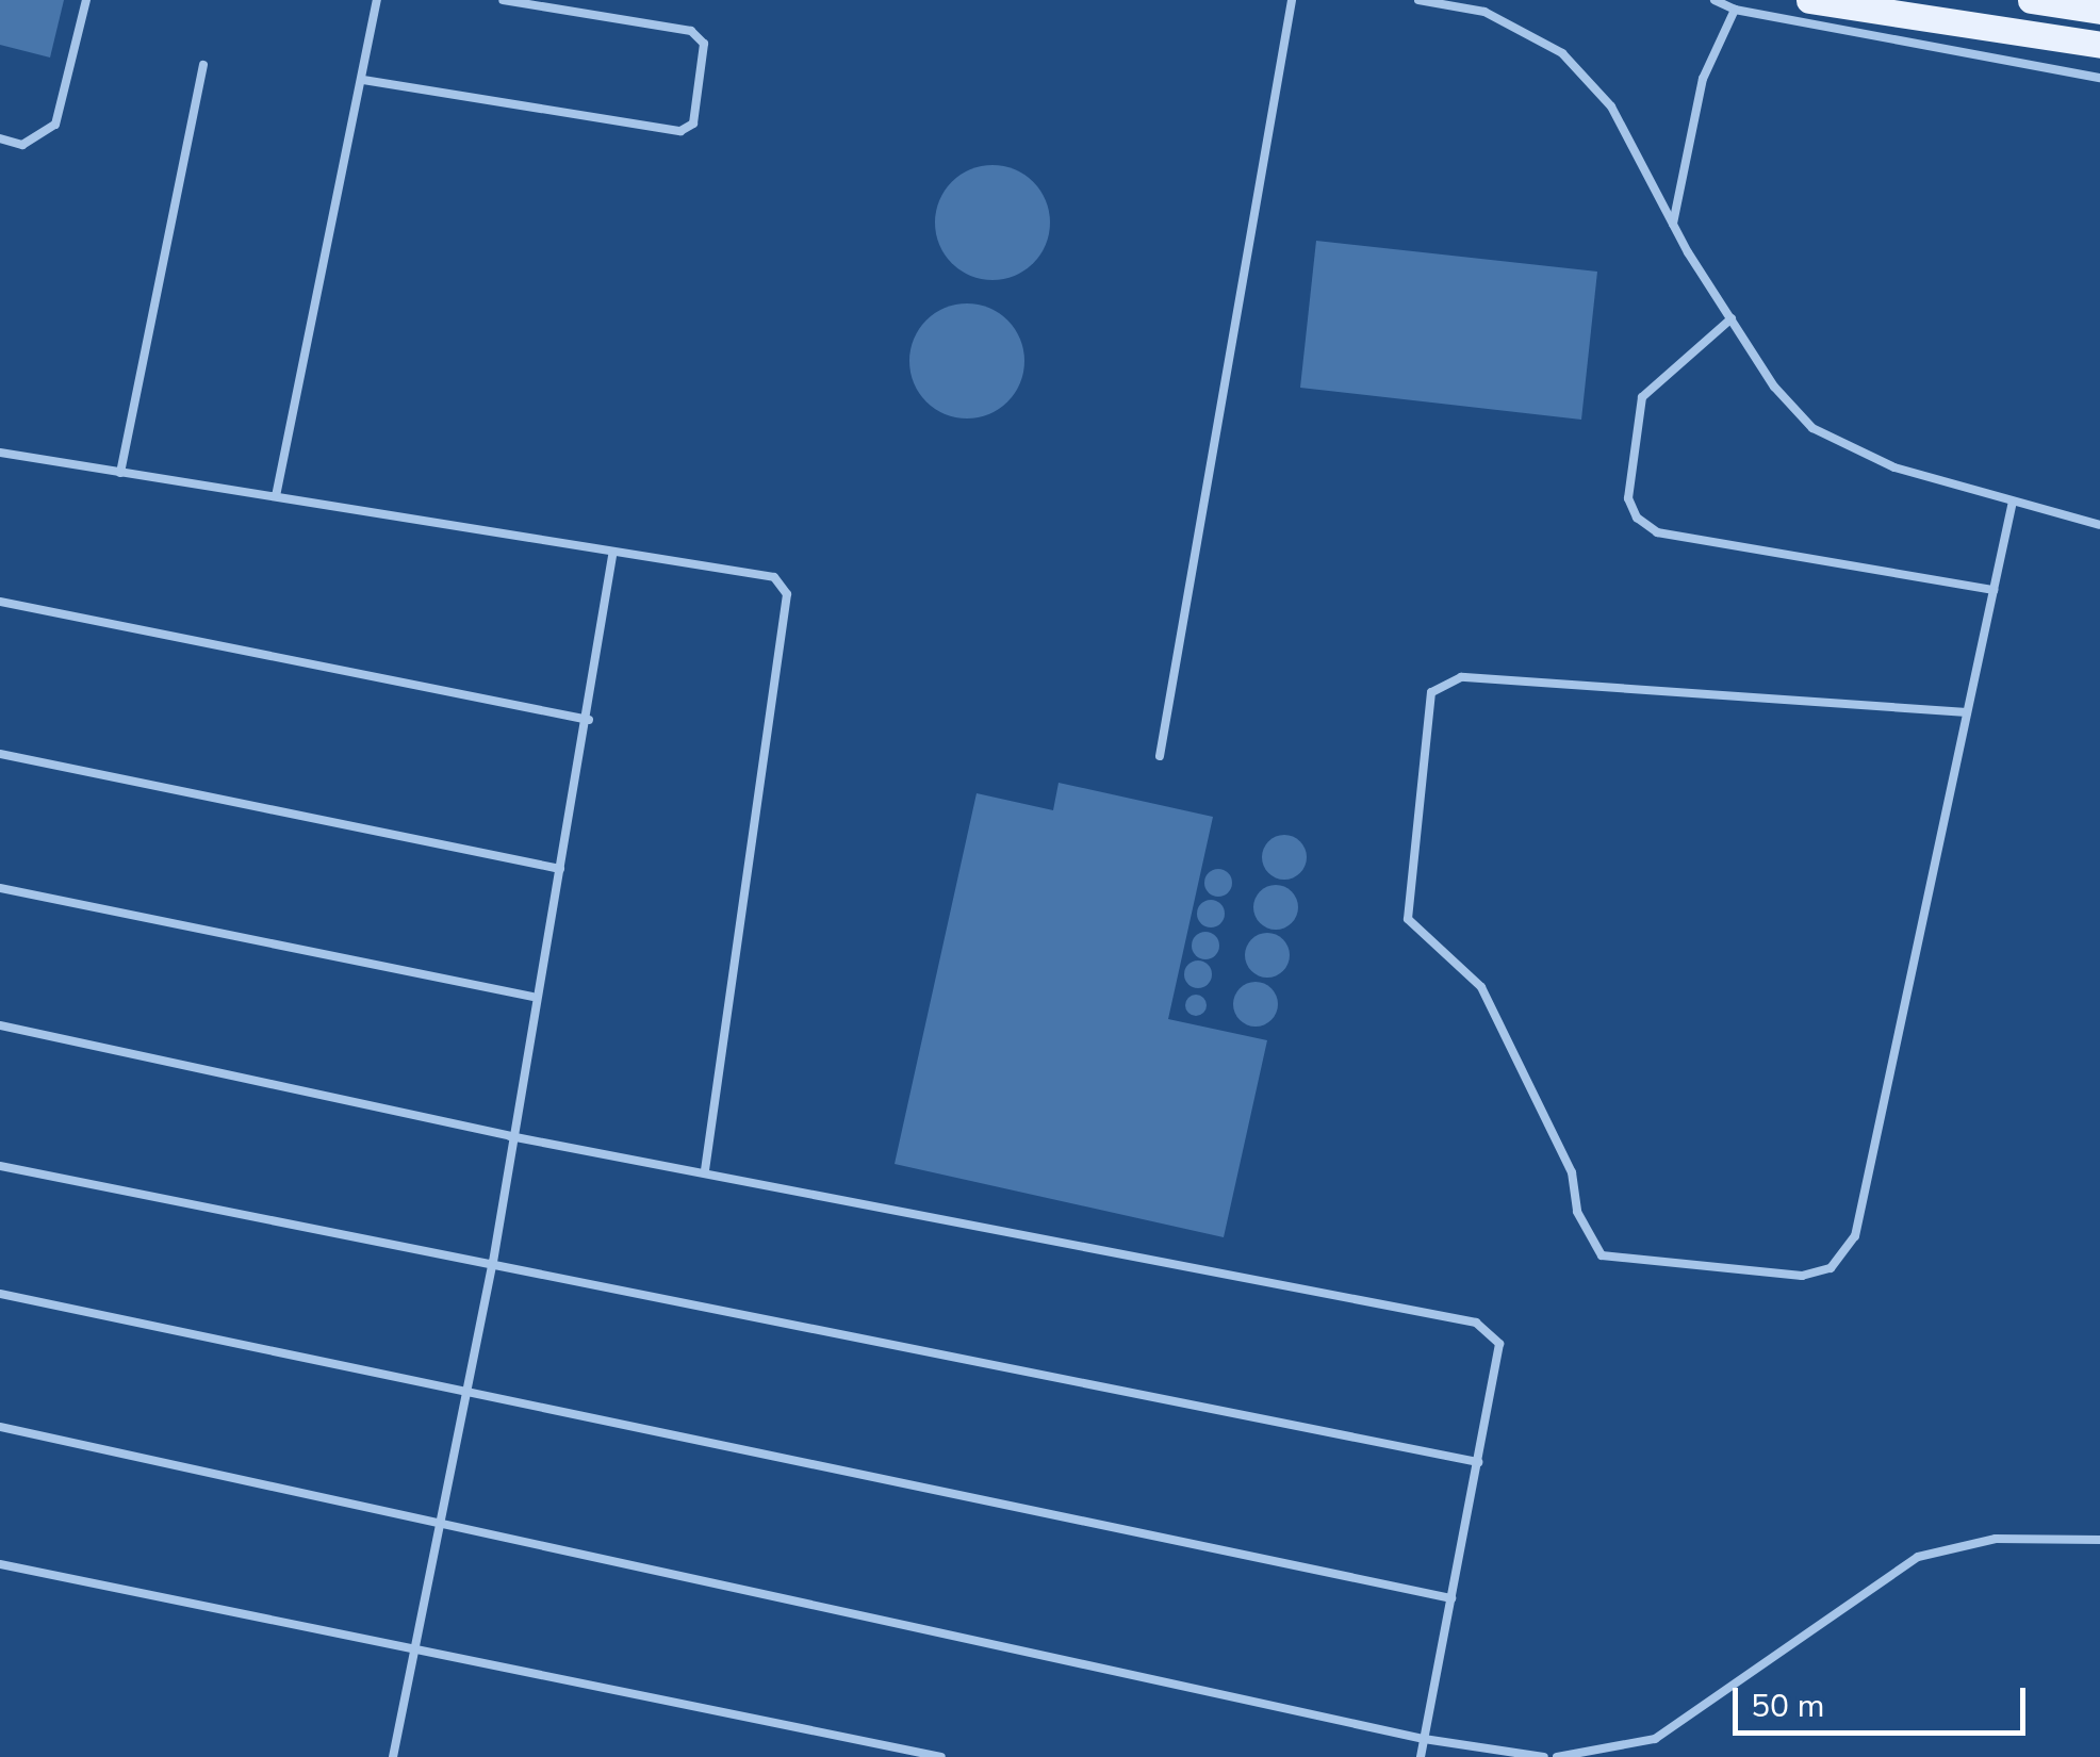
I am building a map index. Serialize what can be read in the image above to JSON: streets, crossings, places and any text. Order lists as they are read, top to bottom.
{
  "scale_bar": "50 m"
}
